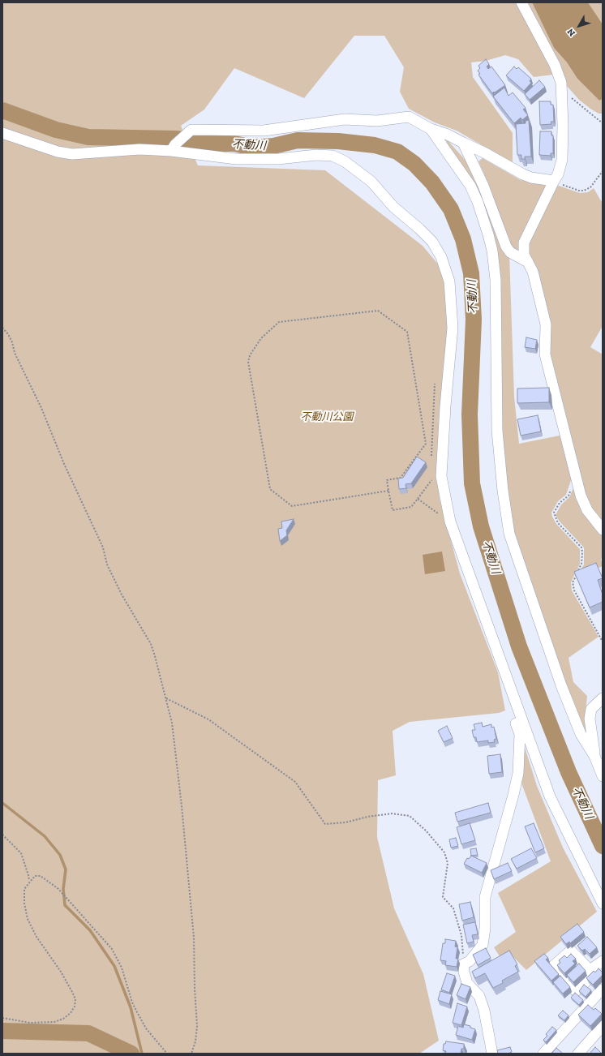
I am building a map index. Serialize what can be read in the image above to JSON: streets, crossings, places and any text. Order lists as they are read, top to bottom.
{
  "water": ["不動川"],
  "parks": ["不動川公園"],
  "north": "bottom left"
}
